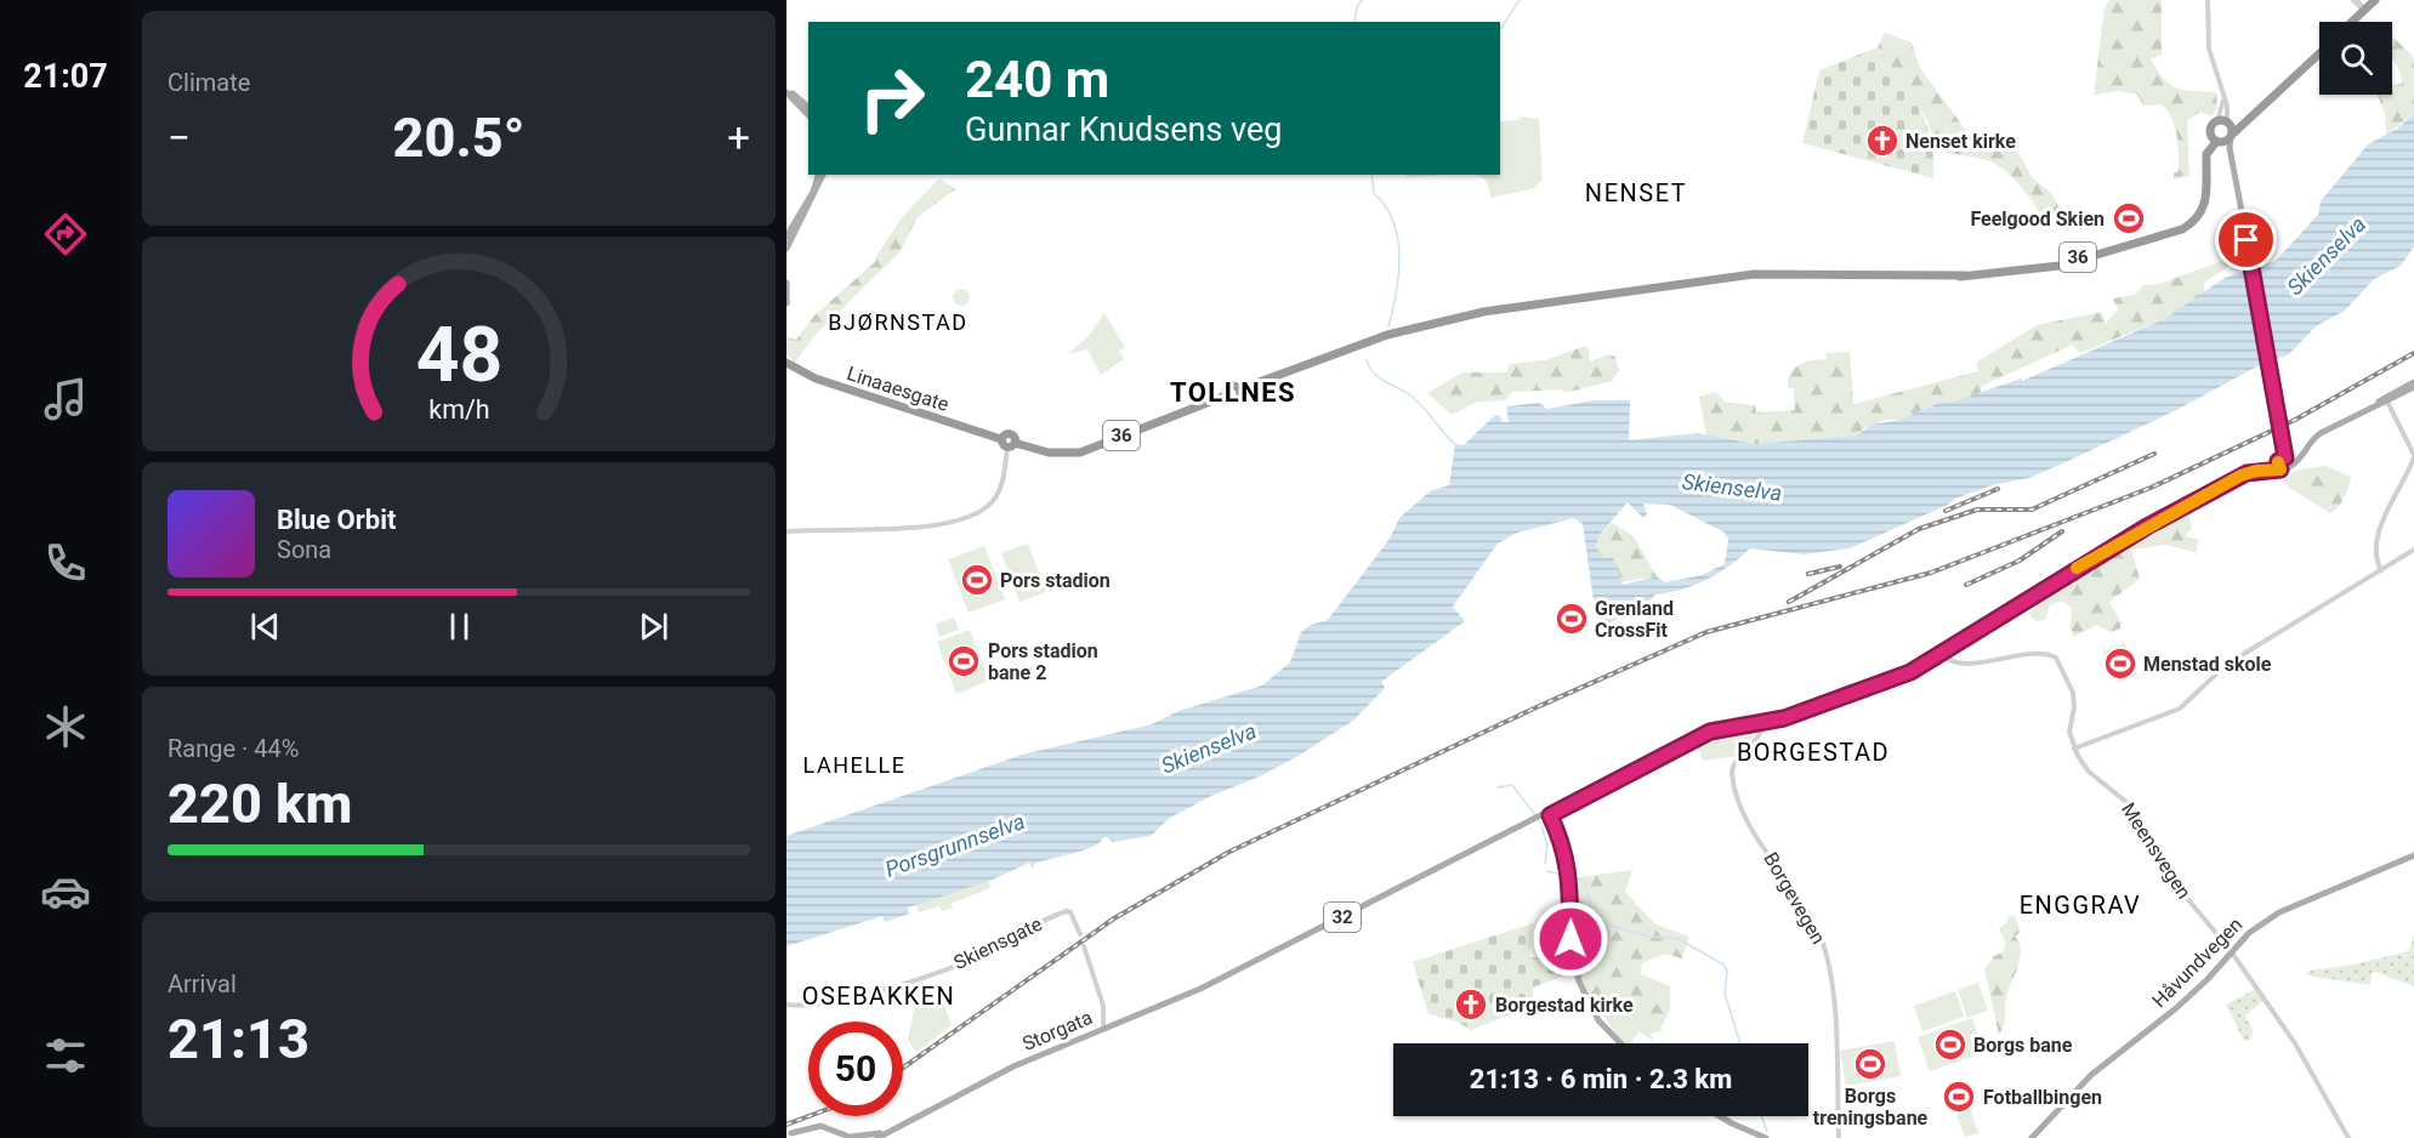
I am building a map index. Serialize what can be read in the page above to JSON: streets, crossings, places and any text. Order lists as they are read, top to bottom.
{
  "streets": {
    "highway": ["36", "Linaaesgate"],
    "main road": ["32", "Håvundvegen", "Storgata"],
    "street": ["Meensvegen", "Borgevegen", "Skiensgate"]
  },
  "crossings": [
    ["36", "Linaaesgate"],
    ["Meensvegen", "Håvundvegen"],
    ["Borgevegen", "32"],
    ["32", "Storgata"]
  ],
  "districts": [
    "NENSET",
    "BJØRNSTAD",
    "TOLLNES",
    "BORGESTAD",
    "LAHELLE",
    "ENGGRAV",
    "OSEBAKKEN"
  ],
  "water": ["Skienselva", "Porsgrunnselva"],
  "places": {
    "church": ["Nenset kirke", "Borgestad kirke"],
    "sports": [
      "Feelgood Skien",
      "Pors stadion",
      "Grenland CrossFit",
      "Pors stadion bane 2",
      "Menstad skole",
      "Borgs bane",
      "Borgs treningsbane",
      "Fotballbingen"
    ]
  },
  "page": {
    "tabs": "21:07",
    "tile": [
      "Climate",
      ["Range · 44%", "220 km"],
      ["Arrival", "21:13"]
    ],
    "turn": ["240 m", "Gunnar Knudsens veg"],
    "heat": ["−", "20.5°", "+"],
    "song": ["Blue Orbit", "Sona"],
    "limit": "50",
    "trip": "21:13 · 6 min · 2.3 km",
    "gauge": ["48", "km/h"]
  }
}
